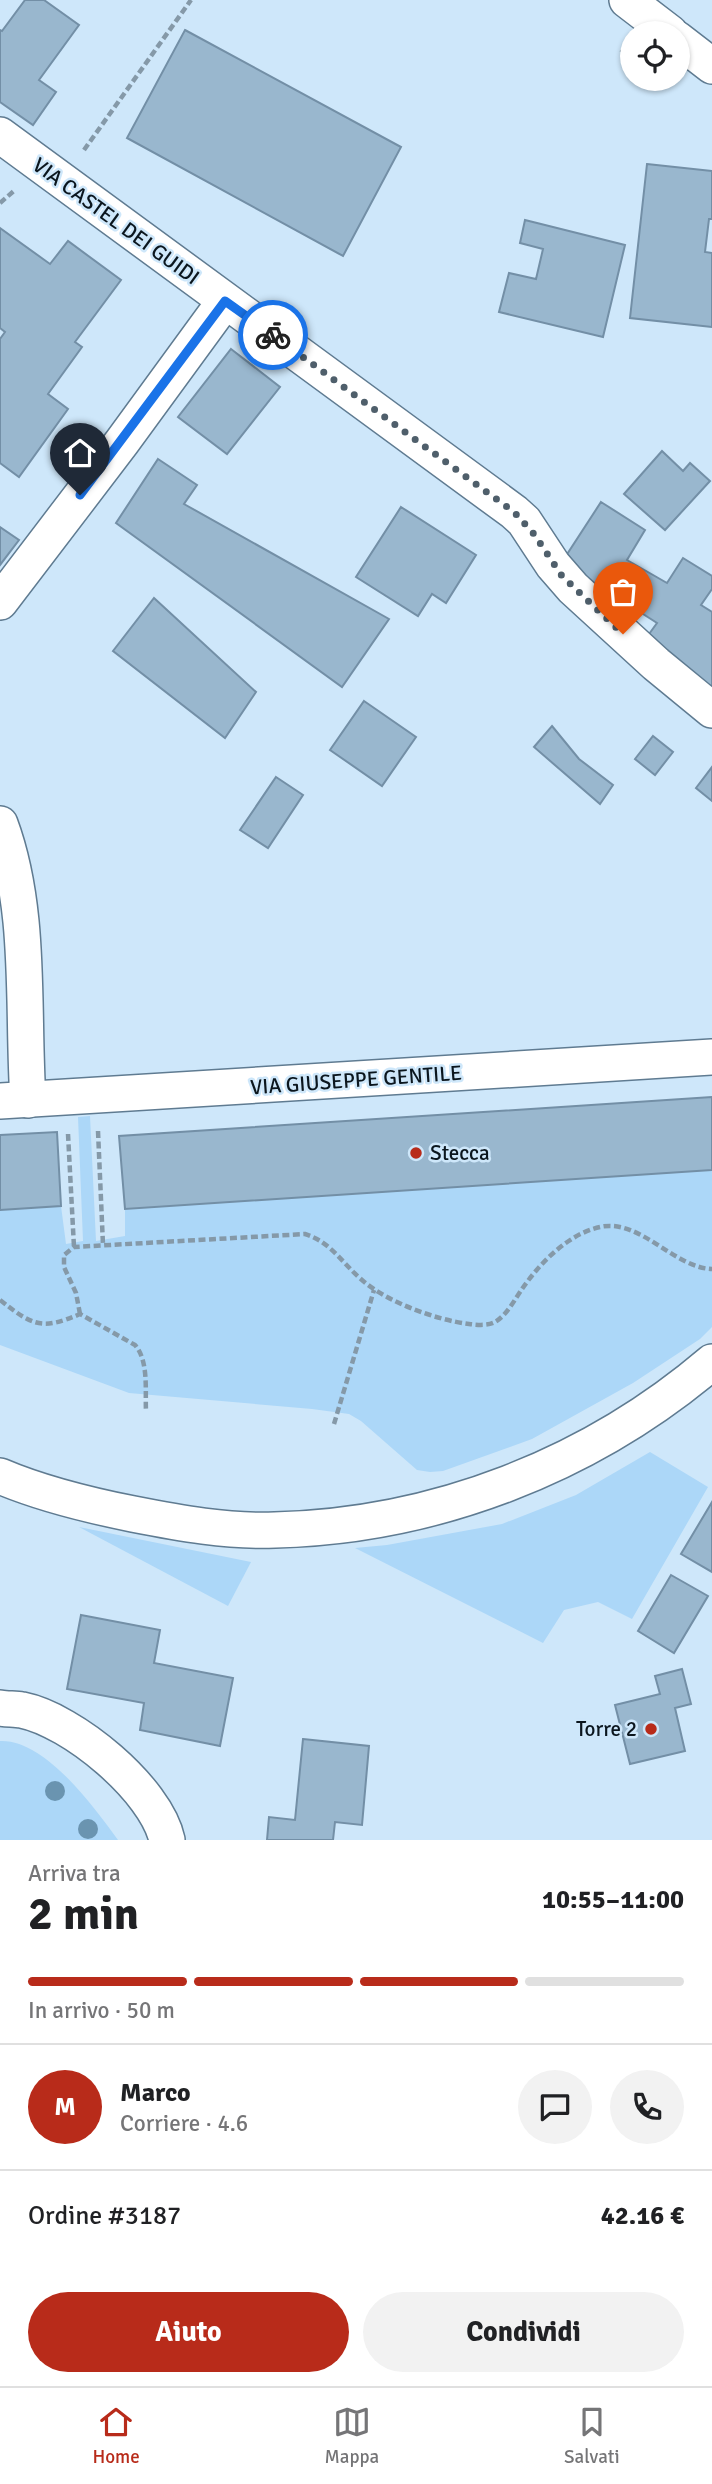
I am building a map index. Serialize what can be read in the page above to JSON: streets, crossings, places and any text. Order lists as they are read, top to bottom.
{
  "streets": {
    "street": ["VIA CASTEL DEI GUIDI", "VIA GIUSEPPE GENTILE"]
  },
  "places": ["Stecca", "Torre 2"],
  "page": {
    "heading": ["2 min", "Arriva tra", "10:55–11:00"],
    "panel": [
      "Marco",
      "Corriere · 4.6",
      "Ordine #3187",
      "42.16 €"
    ],
    "bar": "In arrivo · 50 m",
    "round": "M",
    "buttons": ["Aiuto", "Condividi"],
    "tabs": ["Home", "Mappa", "Salvati"]
  }
}
